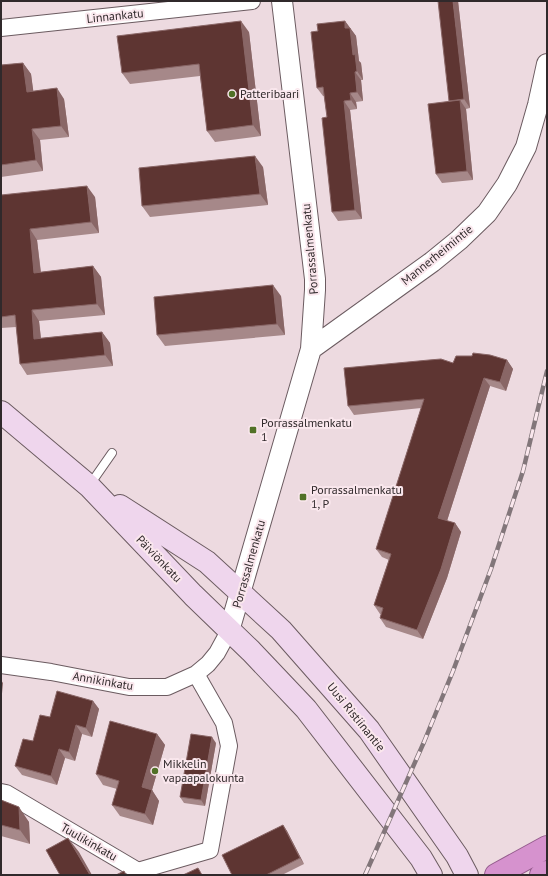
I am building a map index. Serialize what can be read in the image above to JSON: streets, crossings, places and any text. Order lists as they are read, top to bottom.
{
  "streets": {
    "main road": ["Päiviönkatu", "Uusi Ristiinantie"],
    "street": [
      "Linnankatu",
      "Porrassalmenkatu",
      "Mannerheimintie",
      "Annikinkatu",
      "Tuulikinkatu"
    ]
  },
  "crossings": [
    ["Porrassalmenkatu", "Mannerheimintie"],
    ["Porrassalmenkatu", "Päiviönkatu"],
    ["Porrassalmenkatu", "Annikinkatu"],
    ["Porrassalmenkatu", "Uusi Ristiinantie"],
    ["Päiviönkatu", "Annikinkatu"],
    ["Päiviönkatu", "Uusi Ristiinantie"],
    ["Annikinkatu", "Tuulikinkatu"]
  ],
  "places": {
    "other": ["Patteribaari", "Mikkelin vapaapalokunta"],
    "transit": ["Porrassalmenkatu 1", "Porrassalmenkatu 1, P"]
  }
}
